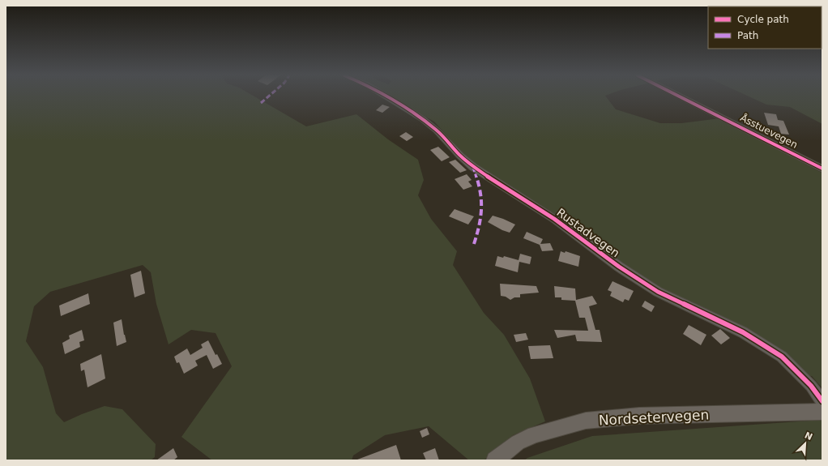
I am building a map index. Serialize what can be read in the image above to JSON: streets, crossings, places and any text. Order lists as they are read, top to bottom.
{
  "streets": {
    "main road": ["Nordsetervegen"],
    "street": ["Åsstuevegen", "Rustadvegen"]
  },
  "legend": ["Cycle path", "Path"],
  "north": "top right"
}
